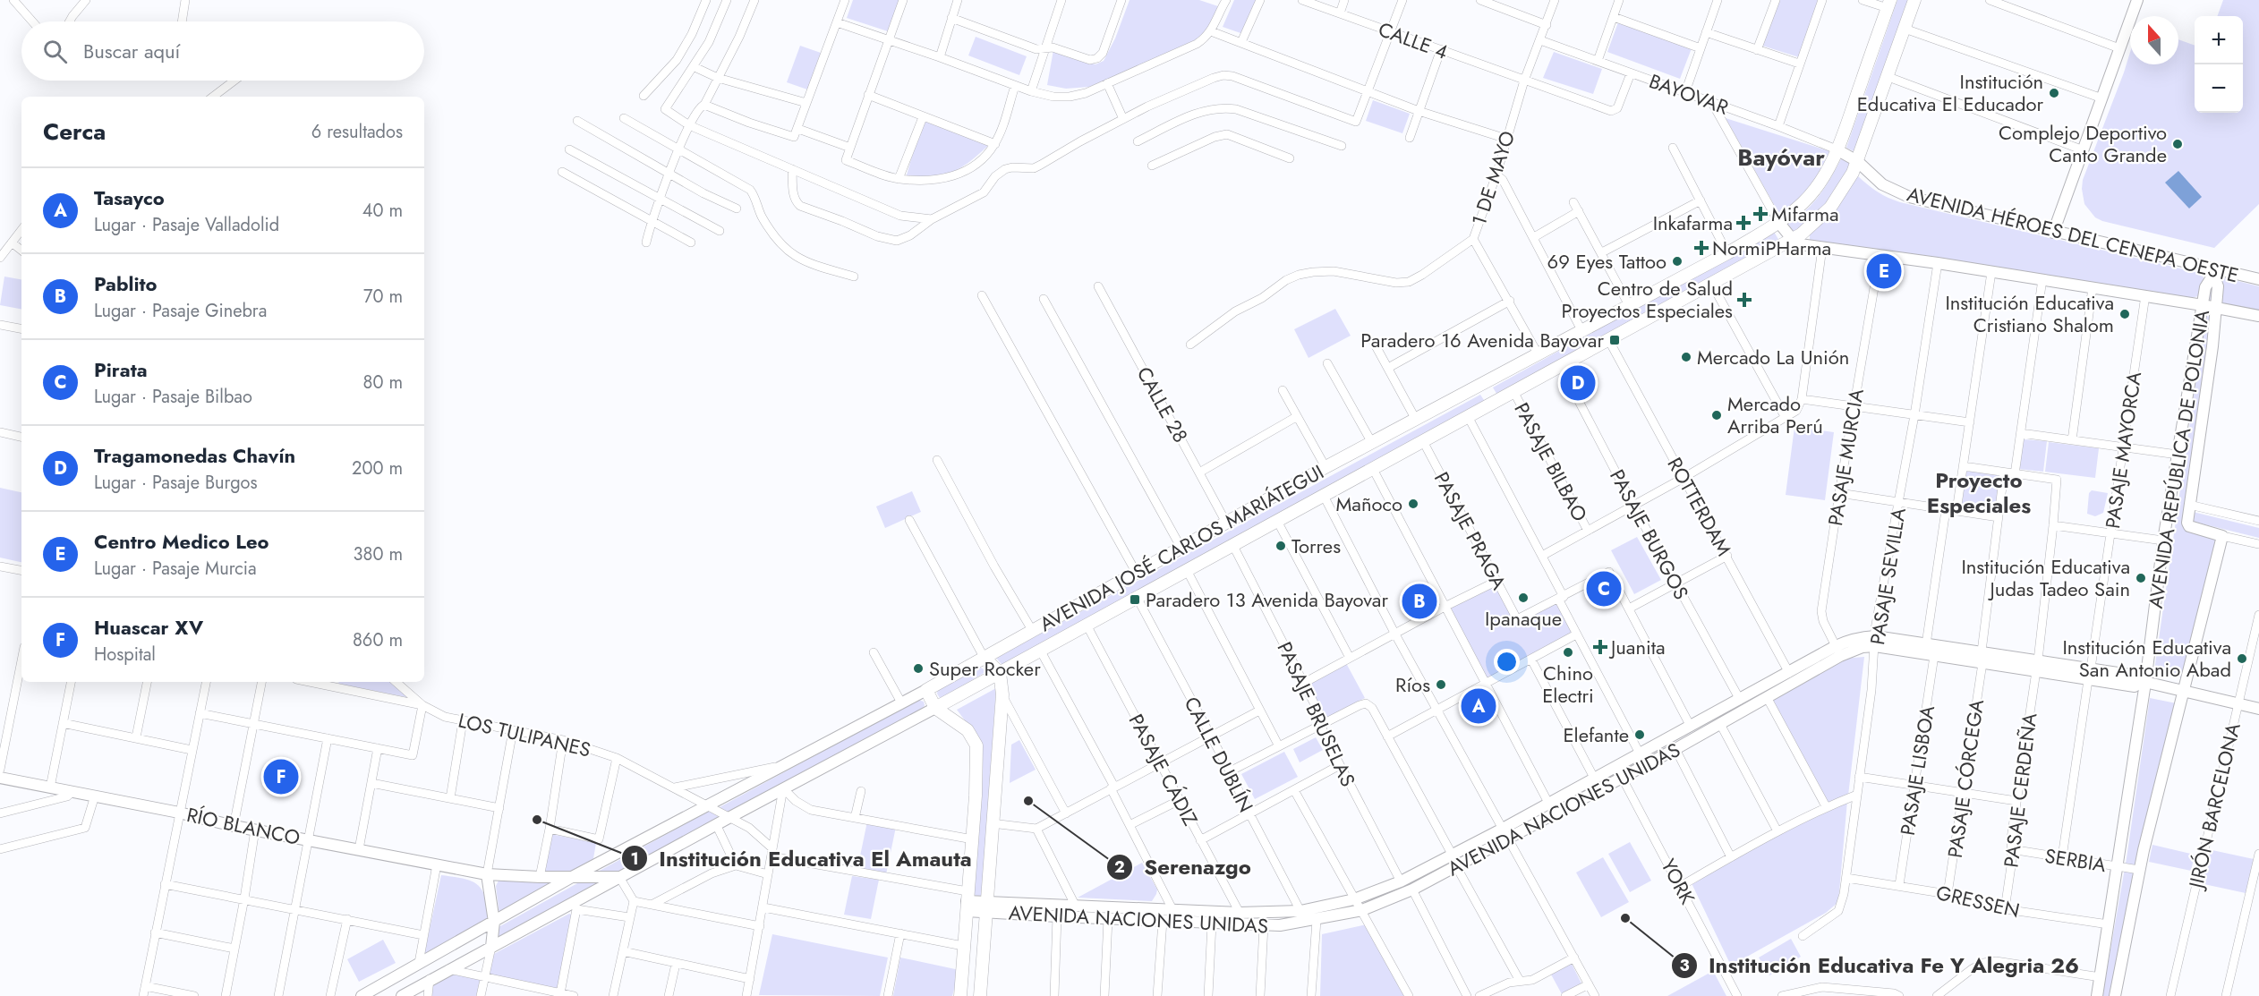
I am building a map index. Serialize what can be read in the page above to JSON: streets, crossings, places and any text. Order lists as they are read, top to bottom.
{
  "streets": {
    "main road": [
      "AVENIDA HÉROES DEL CENEPA OESTE",
      "AVENIDA REPÚBLICA DE POLONIA",
      "AVENIDA JOSÉ CARLOS MARIÁTEGUI",
      "AVENIDA NACIONES UNIDAS",
      "RÍO BLANCO"
    ],
    "street": [
      "CALLE 4",
      "BAYOVAR",
      "1 DE MAYO",
      "CALLE 28",
      "PASAJE MAYORCA",
      "PASAJE MURCIA",
      "PASAJE BILBAO",
      "ROTTERDAM",
      "PASAJE PRAGA",
      "PASAJE BURGOS",
      "PASAJE SEVILLA",
      "PASAJE BRUSELAS",
      "LOS TULIPANES",
      "CALLE DUBLÍN",
      "PASAJE CÁDIZ",
      "PASAJE LISBOA",
      "PASAJE CÓRCEGA",
      "PASAJE CERDEÑA",
      "JIRÓN BARCELONA",
      "SERBIA",
      "YORK",
      "GRESSEN"
    ]
  },
  "crossings": [
    ["CALLE 4", "BAYOVAR"],
    ["CALLE 4", "1 DE MAYO"],
    ["BAYOVAR", "1 DE MAYO"],
    ["BAYOVAR", "AVENIDA HÉROES DEL CENEPA OESTE"],
    ["BAYOVAR", "AVENIDA JOSÉ CARLOS MARIÁTEGUI"],
    ["AVENIDA HÉROES DEL CENEPA OESTE", "PASAJE MAYORCA"],
    ["AVENIDA HÉROES DEL CENEPA OESTE", "PASAJE MURCIA"],
    ["AVENIDA HÉROES DEL CENEPA OESTE", "AVENIDA REPÚBLICA DE POLONIA"],
    ["AVENIDA HÉROES DEL CENEPA OESTE", "AVENIDA JOSÉ CARLOS MARIÁTEGUI"],
    ["AVENIDA HÉROES DEL CENEPA OESTE", "PASAJE SEVILLA"],
    ["CALLE 28", "AVENIDA JOSÉ CARLOS MARIÁTEGUI"],
    ["PASAJE MAYORCA", "AVENIDA NACIONES UNIDAS"],
    ["PASAJE MAYORCA", "SERBIA"],
    ["PASAJE MURCIA", "AVENIDA NACIONES UNIDAS"],
    ["AVENIDA REPÚBLICA DE POLONIA", "AVENIDA NACIONES UNIDAS"],
    ["AVENIDA REPÚBLICA DE POLONIA", "SERBIA"],
    ["AVENIDA REPÚBLICA DE POLONIA", "GRESSEN"],
    ["PASAJE BILBAO", "AVENIDA JOSÉ CARLOS MARIÁTEGUI"],
    ["ROTTERDAM", "AVENIDA JOSÉ CARLOS MARIÁTEGUI"],
    ["ROTTERDAM", "AVENIDA NACIONES UNIDAS"],
    ["PASAJE PRAGA", "AVENIDA JOSÉ CARLOS MARIÁTEGUI"],
    ["PASAJE BURGOS", "AVENIDA JOSÉ CARLOS MARIÁTEGUI"],
    ["PASAJE BURGOS", "AVENIDA NACIONES UNIDAS"],
    ["AVENIDA JOSÉ CARLOS MARIÁTEGUI", "PASAJE BRUSELAS"],
    ["AVENIDA JOSÉ CARLOS MARIÁTEGUI", "LOS TULIPANES"],
    ["AVENIDA JOSÉ CARLOS MARIÁTEGUI", "CALLE DUBLÍN"],
    ["AVENIDA JOSÉ CARLOS MARIÁTEGUI", "PASAJE CÁDIZ"],
    ["AVENIDA JOSÉ CARLOS MARIÁTEGUI", "RÍO BLANCO"],
    ["PASAJE SEVILLA", "AVENIDA NACIONES UNIDAS"],
    ["PASAJE SEVILLA", "GRESSEN"],
    ["PASAJE BRUSELAS", "AVENIDA NACIONES UNIDAS"],
    ["CALLE DUBLÍN", "AVENIDA NACIONES UNIDAS"],
    ["PASAJE CÁDIZ", "AVENIDA NACIONES UNIDAS"],
    ["PASAJE LISBOA", "AVENIDA NACIONES UNIDAS"],
    ["PASAJE LISBOA", "GRESSEN"],
    ["PASAJE CÓRCEGA", "PASAJE CERDEÑA"],
    ["PASAJE CÓRCEGA", "AVENIDA NACIONES UNIDAS"],
    ["PASAJE CÓRCEGA", "GRESSEN"],
    ["PASAJE CERDEÑA", "AVENIDA NACIONES UNIDAS"],
    ["PASAJE CERDEÑA", "SERBIA"],
    ["PASAJE CERDEÑA", "GRESSEN"],
    ["JIRÓN BARCELONA", "AVENIDA NACIONES UNIDAS"],
    ["AVENIDA NACIONES UNIDAS", "YORK"]
  ],
  "districts": ["Bayóvar", "Proyecto Especiales"],
  "places": {
    "other": [
      "Institución Educativa El Educador",
      "Complejo Deportivo Canto Grande",
      "69 Eyes Tattoo",
      "Institución Educativa Cristiano Shalom",
      "Mercado La Unión",
      "Mercado Arriba Perú",
      "Mañoco",
      "Torres",
      "Institución Educativa Judas Tadeo Sain",
      "Ipanaque",
      "Chino Electri",
      "Institución Educativa San Antonio Abad",
      "Super Rocker",
      "Ríos",
      "Elefante",
      "Serenazgo",
      "Institución Educativa El Amauta",
      "Institución Educativa Fe Y Alegria 26"
    ],
    "health": [
      "Mifarma",
      "Inkafarma",
      "NormiPHarma",
      "Centro de Salud Proyectos Especiales",
      "Juanita"
    ],
    "transit": ["Paradero 16 Avenida Bayovar", "Paradero 13 Avenida Bayovar"]
  },
  "north": "top",
  "page": {
    "map_buttons": ["+", "−"],
    "search": "Buscar aquí",
    "heading": ["Cerca", "6 resultados"],
    "list": [
      {
        "mark": "A",
        "name": "Tasayco",
        "note": "Lugar · Pasaje Valladolid",
        "value": "40 m"
      },
      {
        "mark": "B",
        "name": "Pablito",
        "note": "Lugar · Pasaje Ginebra",
        "value": "70 m"
      },
      {
        "mark": "C",
        "name": "Pirata",
        "note": "Lugar · Pasaje Bilbao",
        "value": "80 m"
      },
      {
        "mark": "D",
        "name": "Tragamonedas Chavín",
        "note": "Lugar · Pasaje Burgos",
        "value": "200 m"
      },
      {
        "mark": "E",
        "name": "Centro Medico Leo",
        "note": "Lugar · Pasaje Murcia",
        "value": "380 m"
      },
      {
        "mark": "F",
        "name": "Huascar XV",
        "note": "Hospital",
        "value": "860 m"
      }
    ],
    "pins": [
      "E",
      "D",
      "C",
      "B",
      "A",
      "F"
    ]
  }
}
